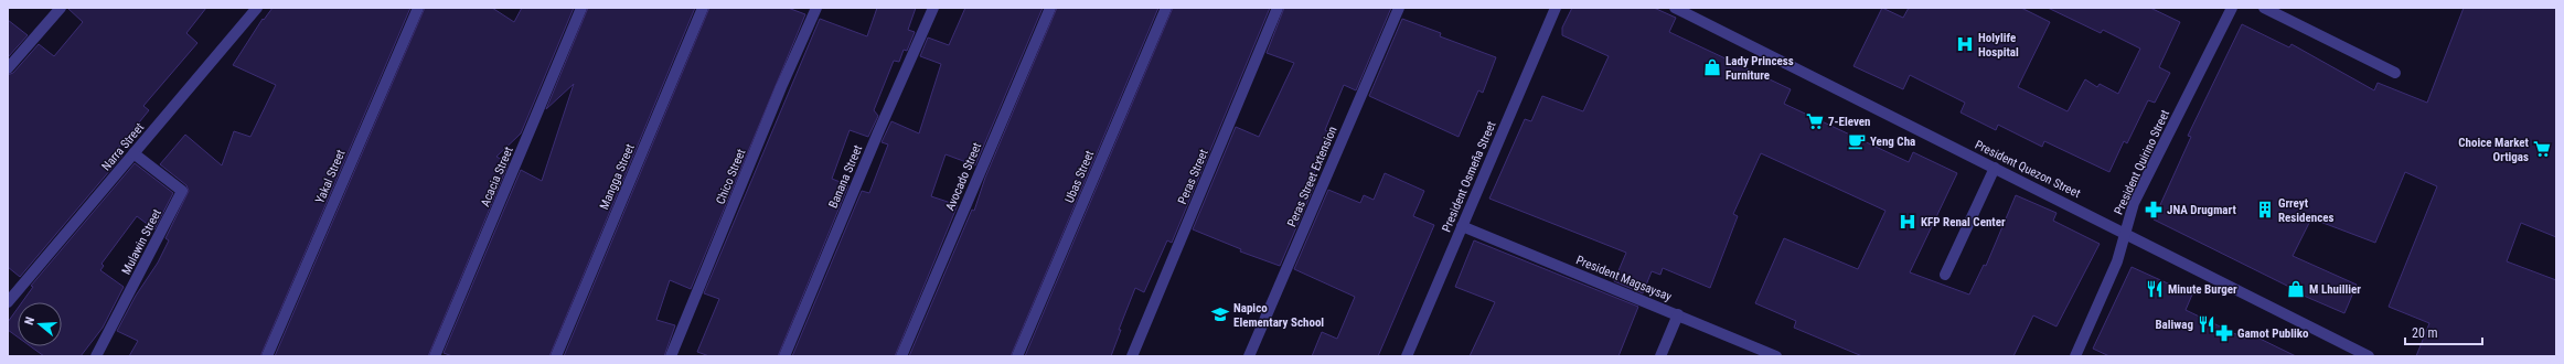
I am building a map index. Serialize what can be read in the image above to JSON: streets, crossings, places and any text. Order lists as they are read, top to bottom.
{
  "streets": {
    "street": [
      "Narra Street",
      "President Quirino Street",
      "President Quezon Street",
      "Yakal Street",
      "Acacia Street",
      "Mangga Street",
      "Chico Street",
      "Banana Street",
      "Avocado Street",
      "Ubas Street",
      "Peras Street",
      "Peras Street Extension",
      "President Osmeña Street",
      "Mulawin Street",
      "President Magsaysay"
    ]
  },
  "crossings": [
    ["Narra Street", "Mulawin Street"],
    ["President Quirino Street", "President Quezon Street"],
    ["President Osmeña Street", "President Magsaysay"]
  ],
  "places": {
    "hospital": ["Holylife Hospital", "KFP Renal Center"],
    "shop": ["Lady Princess Furniture", "M Lhuillier"],
    "supermarket": ["7-Eleven", "Choice Market Ortigas"],
    "cafe": ["Yeng Cha"],
    "pharmacy": ["JNA Drugmart", "Gamot Publiko"],
    "building": ["Grreyt Residences"],
    "restaurant": ["Minute Burger", "Baliwag"],
    "school or university": ["Napico Elementary School"]
  },
  "scale_bar": "20 m",
  "north": "left"
}
